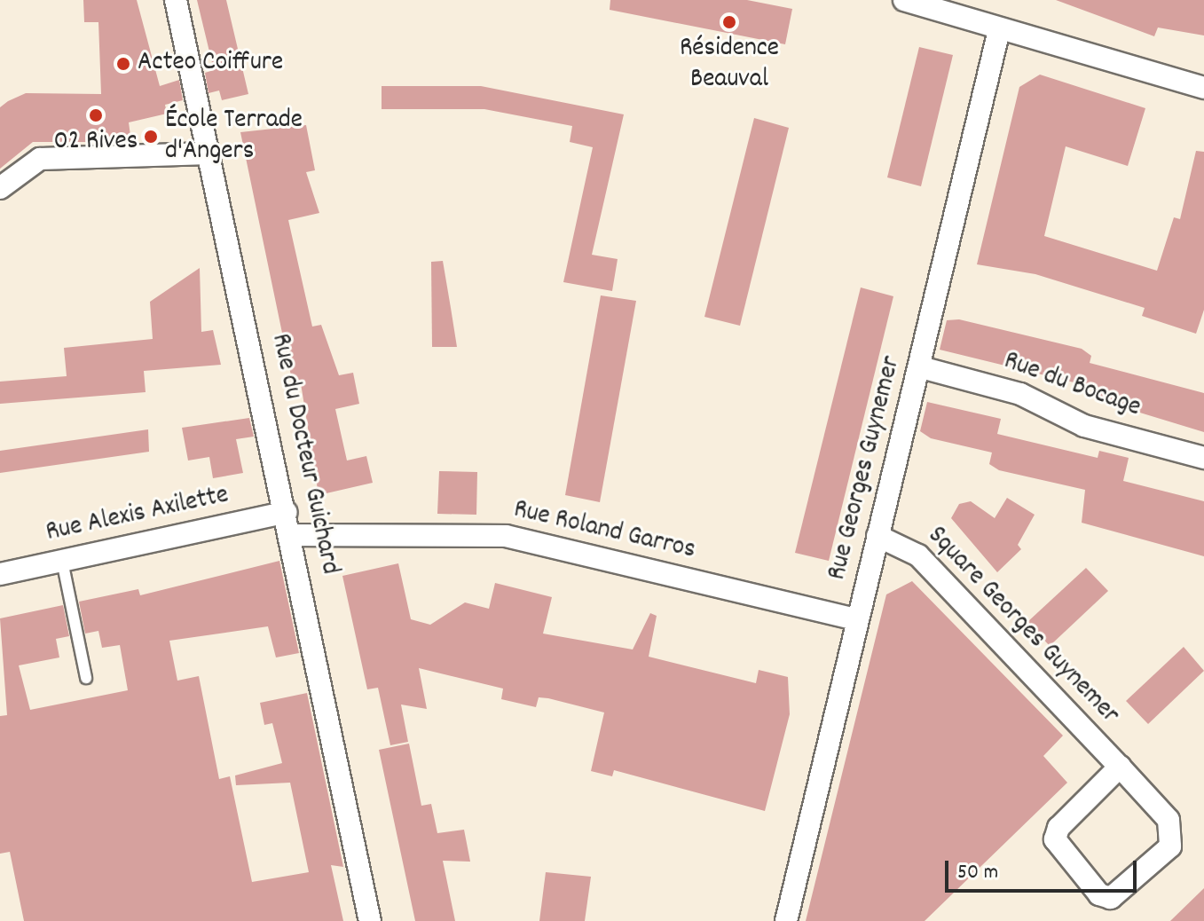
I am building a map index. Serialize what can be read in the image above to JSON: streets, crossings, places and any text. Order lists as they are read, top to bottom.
{
  "streets": {
    "street": [
      "Rue du Bocage",
      "Rue du Docteur Guichard",
      "Rue Georges Guynemer",
      "Rue Alexis Axilette",
      "Rue Roland Garros",
      "Square Georges Guynemer"
    ]
  },
  "crossings": [
    ["Rue du Bocage", "Rue Georges Guynemer"],
    ["Rue du Docteur Guichard", "Rue Alexis Axilette"],
    ["Rue du Docteur Guichard", "Rue Roland Garros"],
    ["Rue Georges Guynemer", "Rue Roland Garros"],
    ["Rue Georges Guynemer", "Square Georges Guynemer"]
  ],
  "places": [
    "Résidence Beauval",
    "Acteo Coiffure",
    "02 Rives",
    "École Terrade d'Angers"
  ],
  "scale_bar": "50 m"
}
